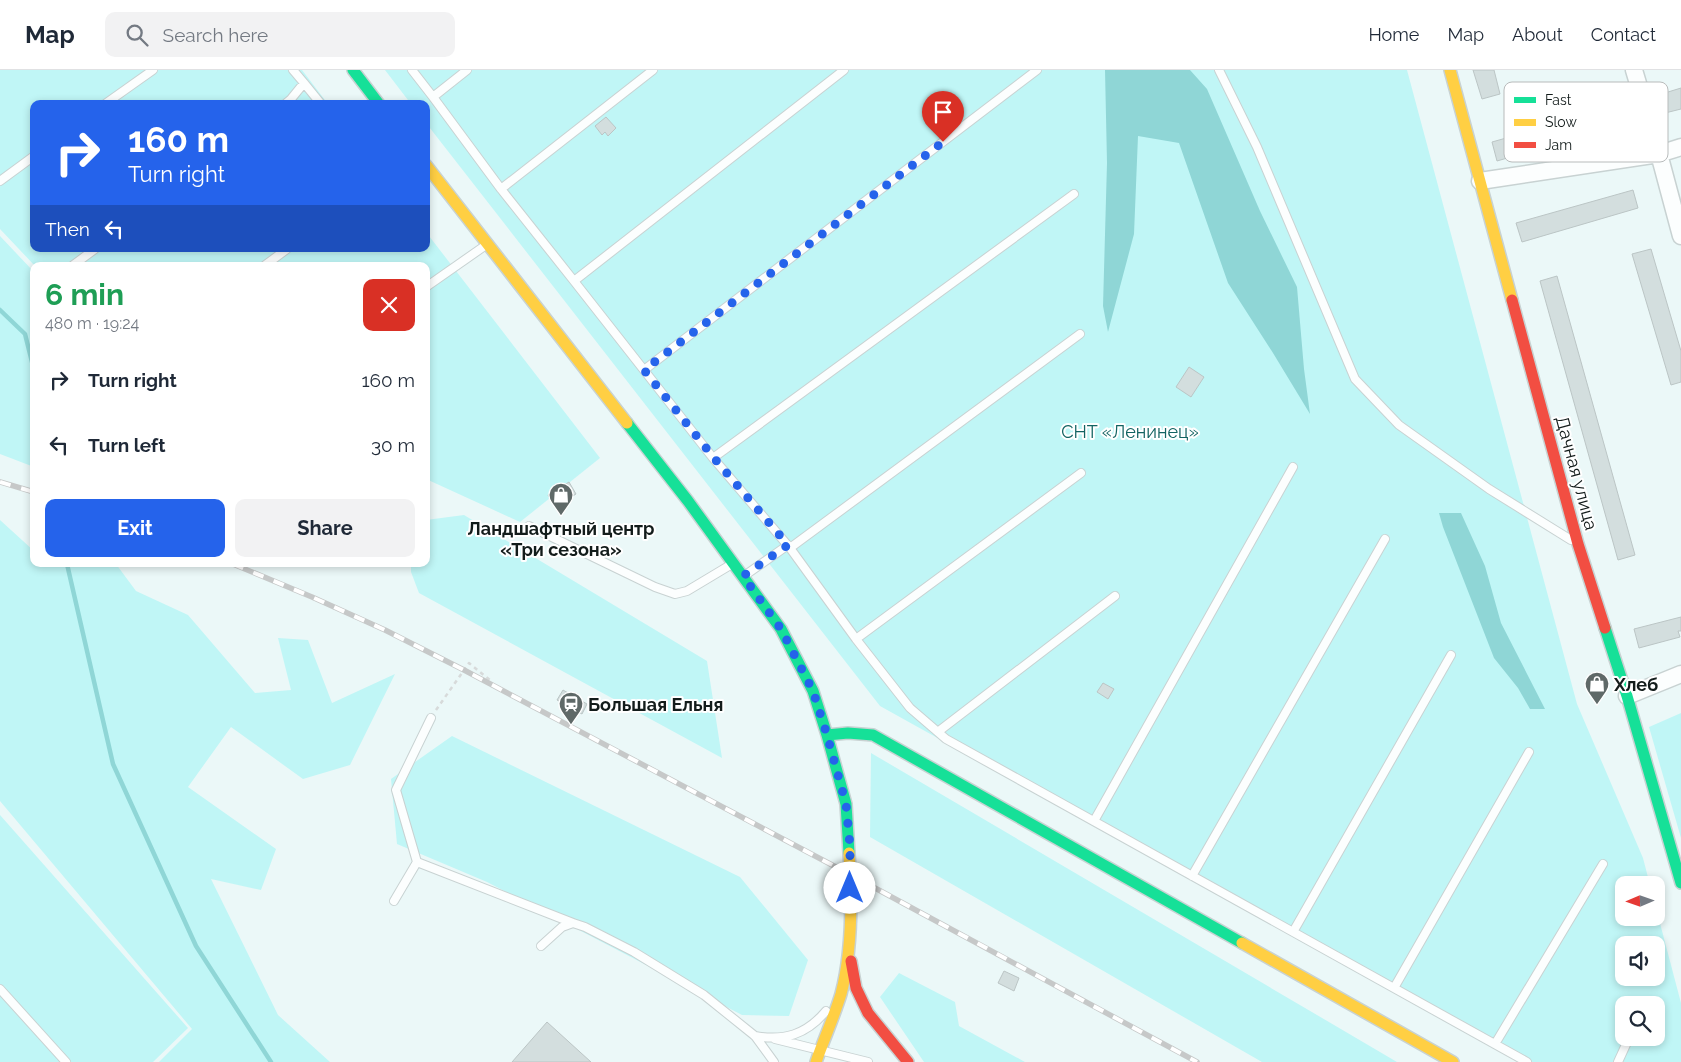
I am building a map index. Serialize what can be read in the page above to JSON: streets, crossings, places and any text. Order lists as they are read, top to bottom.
{
  "streets": {
    "street": ["Дачная улица"]
  },
  "parks": ["СНТ «Ленинец»"],
  "places": {
    "shop": ["Ландшафтный центр «Три сезона»", "Хлеб"],
    "station": ["Большая Ельня"]
  },
  "legend": ["Fast", "Slow", "Jam"],
  "north": "left",
  "page": {
    "header": "Map",
    "search": "Search here",
    "nav": [
      "Home",
      "Map",
      "About",
      "Contact"
    ],
    "turn": ["160 m", "Turn right"],
    "then": "Then",
    "heading": ["6 min", "480 m · 19:24"],
    "list": [
      {
        "name": "Turn right",
        "value": "160 m"
      },
      {
        "name": "Turn left",
        "value": "30 m"
      }
    ],
    "buttons": ["Exit", "Share"]
  }
}
